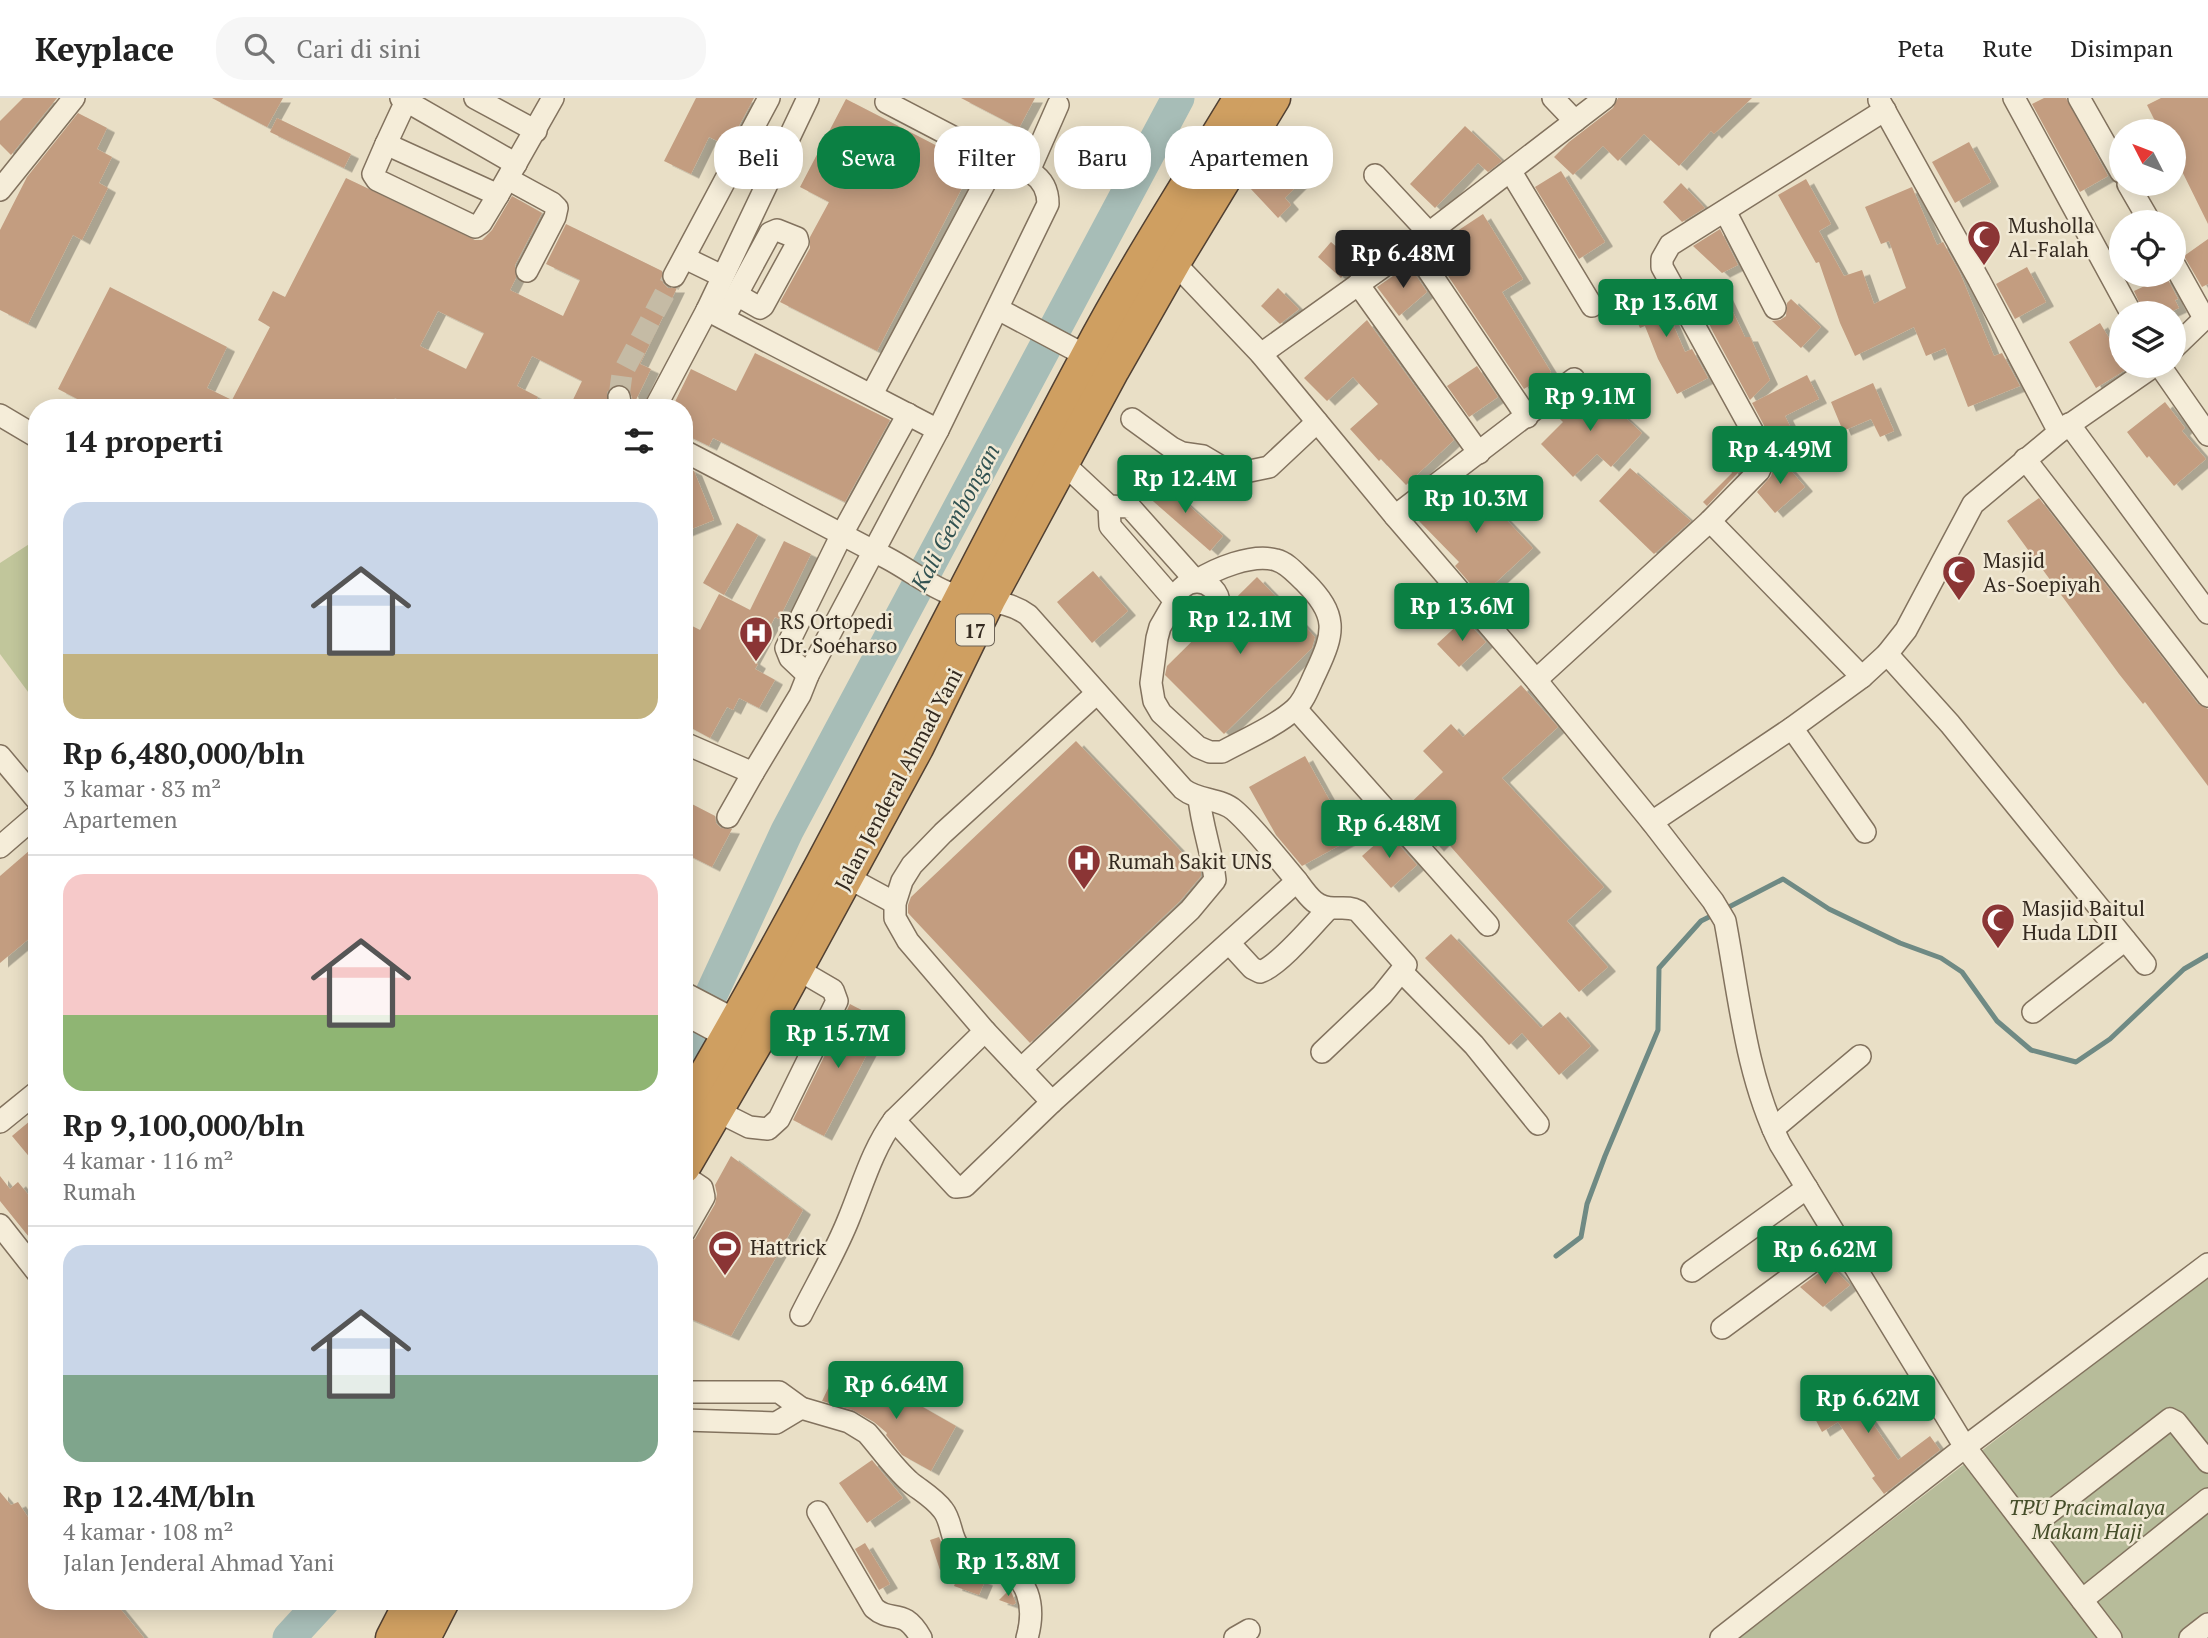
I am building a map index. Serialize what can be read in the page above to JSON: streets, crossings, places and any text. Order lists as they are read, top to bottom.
{
  "streets": {
    "highway": ["17", "Jalan Jenderal Ahmad Yani"]
  },
  "water": ["Kali Gembongan"],
  "parks": ["TPU Pracimalaya Makam Haji"],
  "places": {
    "mosque": ["Musholla Al-Falah", "Masjid As-Soepiyah", "Masjid Baitul Huda LDII"],
    "hospital": ["RS Ortopedi Dr. Soeharso", "Rumah Sakit UNS"],
    "sports": ["Hattrick"]
  },
  "north": "top left",
  "page": {
    "header": "Keyplace",
    "search": "Cari di sini",
    "nav": ["Peta", "Rute", "Disimpan"],
    "chip": [
      "Beli",
      "Sewa",
      "Filter",
      "Baru",
      "Apartemen"
    ],
    "price": [
      "Rp 6.48M",
      "Rp 13.6M",
      "Rp 9.1M",
      "Rp 4.49M",
      "Rp 12.4M",
      "Rp 10.3M",
      "Rp 13.6M",
      "Rp 12.1M",
      "Rp 6.48M",
      "Rp 15.7M",
      "Rp 6.62M",
      "Rp 6.64M",
      "Rp 6.62M",
      "Rp 13.8M"
    ],
    "heading": "14 properti",
    "list": [
      {
        "name": "Rp 6,480,000/bln",
        "note": "3 kamar · 83 m² · Apartemen"
      },
      {
        "name": "Rp 9,100,000/bln",
        "note": "4 kamar · 116 m² · Rumah"
      },
      {
        "name": "Rp 12.4M/bln",
        "note": "4 kamar · 108 m² · Jalan Jenderal Ahmad Yani"
      }
    ]
  }
}
